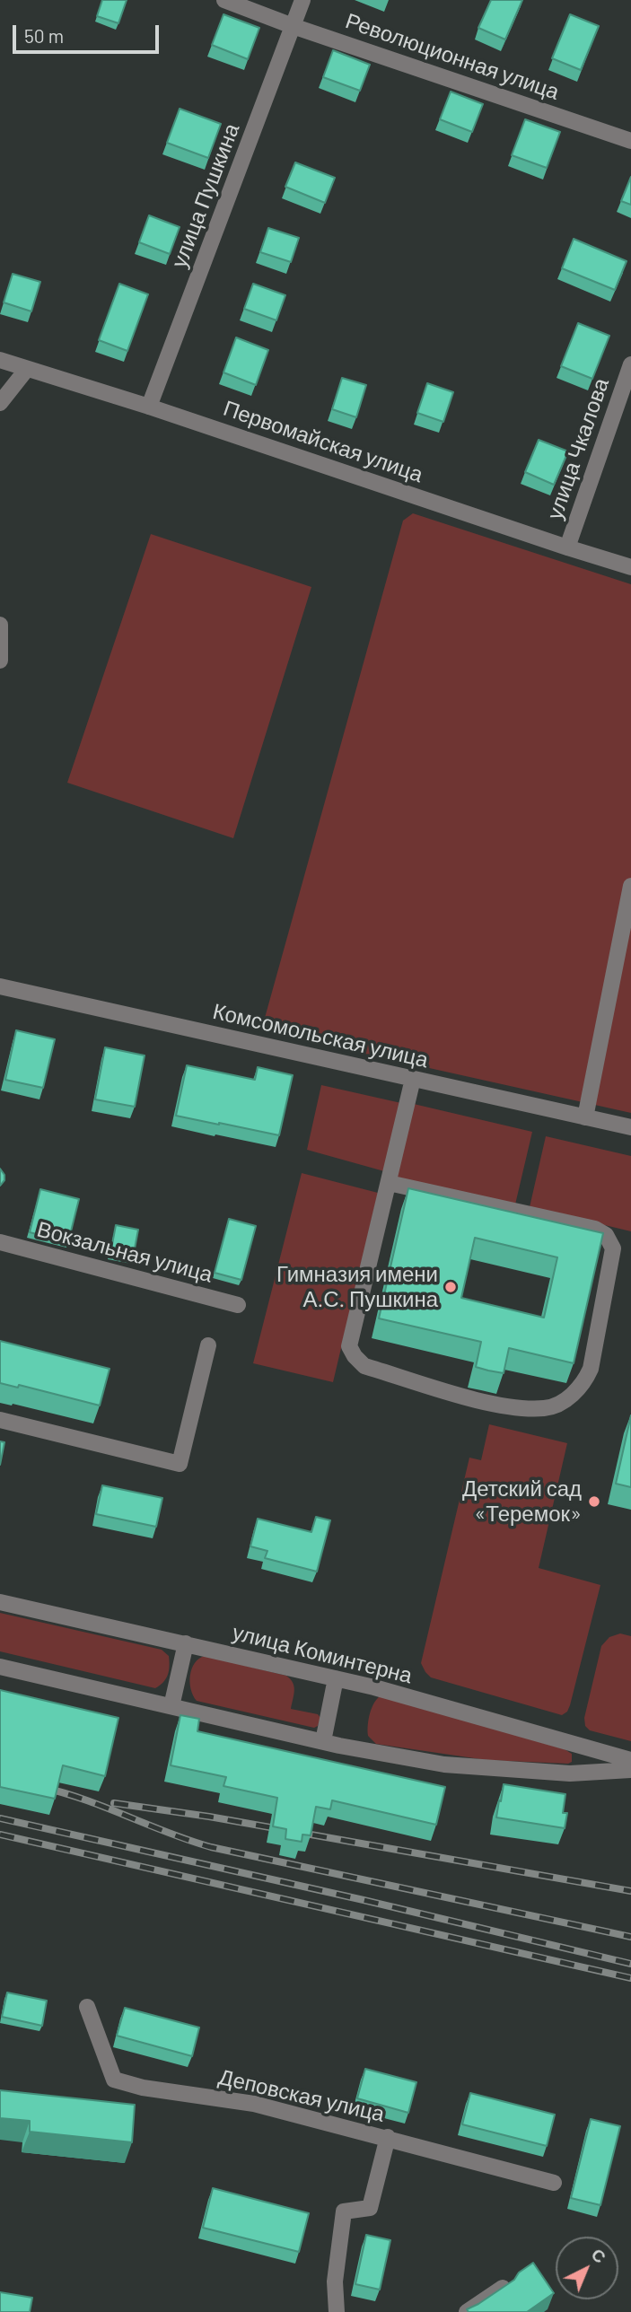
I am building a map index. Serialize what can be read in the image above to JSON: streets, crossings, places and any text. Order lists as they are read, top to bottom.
{
  "streets": {
    "street": [
      "Революционная улица",
      "улица Пушкина",
      "Первомайская улица",
      "улица Чкалова",
      "Комсомольская улица",
      "Вокзальная улица",
      "улица Коминтерна",
      "Деповская улица"
    ]
  },
  "crossings": [
    ["Революционная улица", "улица Пушкина"],
    ["улица Пушкина", "Первомайская улица"],
    ["Первомайская улица", "улица Чкалова"]
  ],
  "places": ["Гимназия имени А.С. Пушкина", "Детский сад «Теремок»"],
  "scale_bar": "50 m",
  "north": "top right"
}
